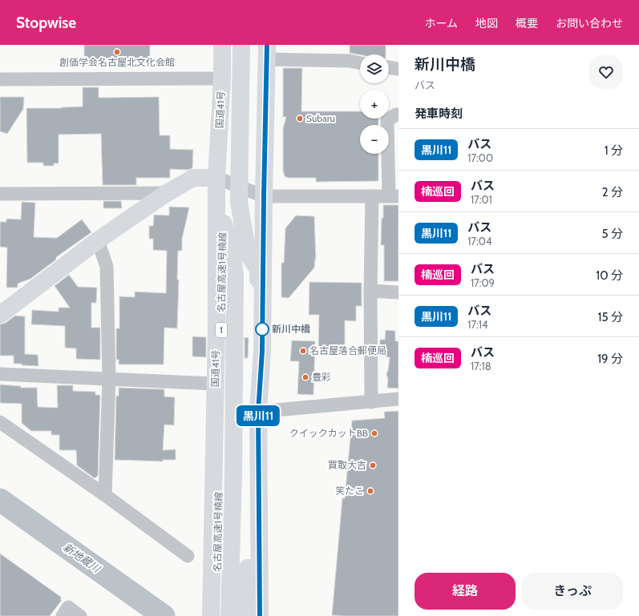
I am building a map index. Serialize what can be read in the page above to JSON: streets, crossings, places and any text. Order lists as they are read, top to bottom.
{
  "streets": {
    "main road": ["国道41号", "名古屋高速1号楠線", "1"]
  },
  "crossings": [
    ["国道41号", "名古屋高速1号楠線"]
  ],
  "water": ["新地蔵川"],
  "places": [
    "創価学会名古屋北文化会館",
    "Subaru",
    "新川中橋",
    "名古屋落合郵便局",
    "豊彩",
    "クイックカットBB",
    "買取大吉",
    "笑たこ"
  ],
  "lines": ["bus line 黒川11"],
  "page": {
    "header": "Stopwise",
    "nav": [
      "ホーム",
      "地図",
      "概要",
      "お問い合わせ"
    ],
    "on_map": "黒川11",
    "heading": [
      ["新川中橋", "バス"],
      "発車時刻"
    ],
    "map_buttons": ["+", "−"],
    "list": [
      {
        "mark": "黒川11",
        "name": "バス",
        "note": "17:00",
        "value": "1 分"
      },
      {
        "mark": "楠巡回",
        "name": "バス",
        "note": "17:01",
        "value": "2 分"
      },
      {
        "mark": "黒川11",
        "name": "バス",
        "note": "17:04",
        "value": "5 分"
      },
      {
        "mark": "楠巡回",
        "name": "バス",
        "note": "17:09",
        "value": "10 分"
      },
      {
        "mark": "黒川11",
        "name": "バス",
        "note": "17:14",
        "value": "15 分"
      },
      {
        "mark": "楠巡回",
        "name": "バス",
        "note": "17:18",
        "value": "19 分"
      }
    ],
    "buttons": ["経路", "きっぷ"]
  }
}
